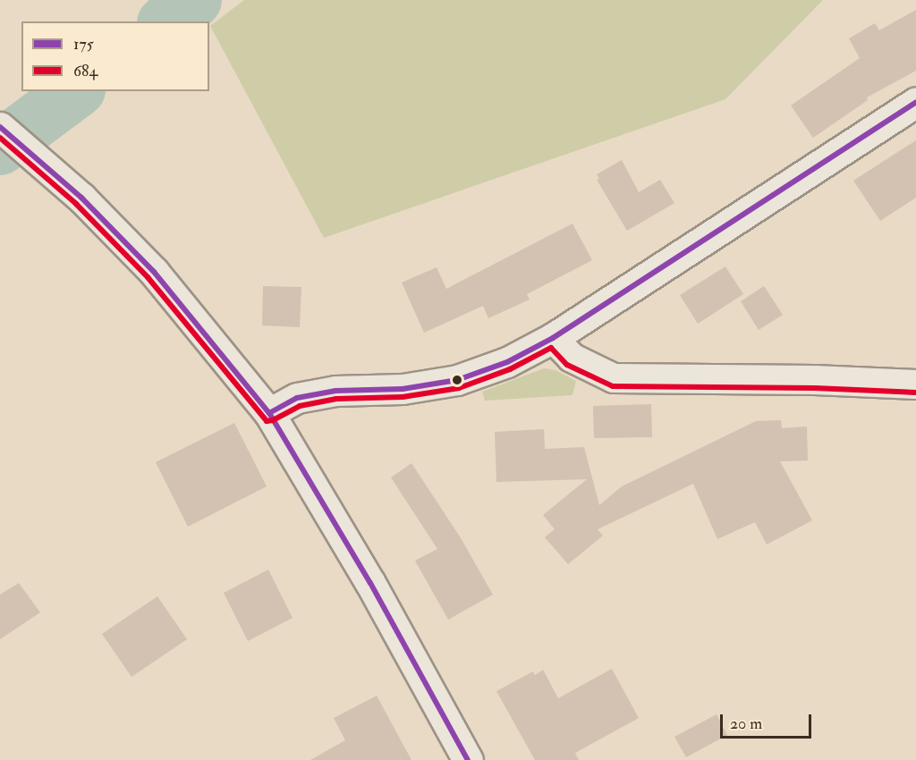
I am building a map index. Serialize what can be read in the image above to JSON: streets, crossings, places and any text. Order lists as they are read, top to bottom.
{
  "lines": ["transit line 175", "transit line 684"],
  "legend": ["175", "684"],
  "scale_bar": "20 m"
}
